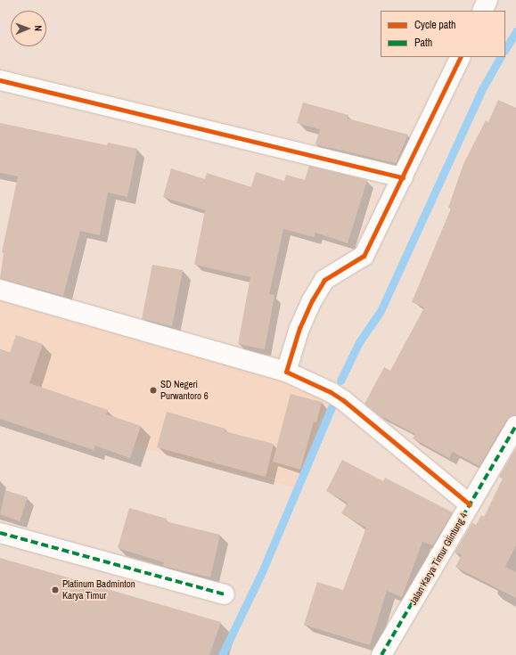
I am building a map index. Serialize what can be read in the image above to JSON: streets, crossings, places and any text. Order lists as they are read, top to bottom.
{
  "streets": {
    "street": ["Jalan Karya Timur Glintung 4"]
  },
  "places": ["SD Negeri Purwantoro 6", "Platinum Badminton Karya Timur"],
  "legend": ["Cycle path", "Path"],
  "north": "right"
}
